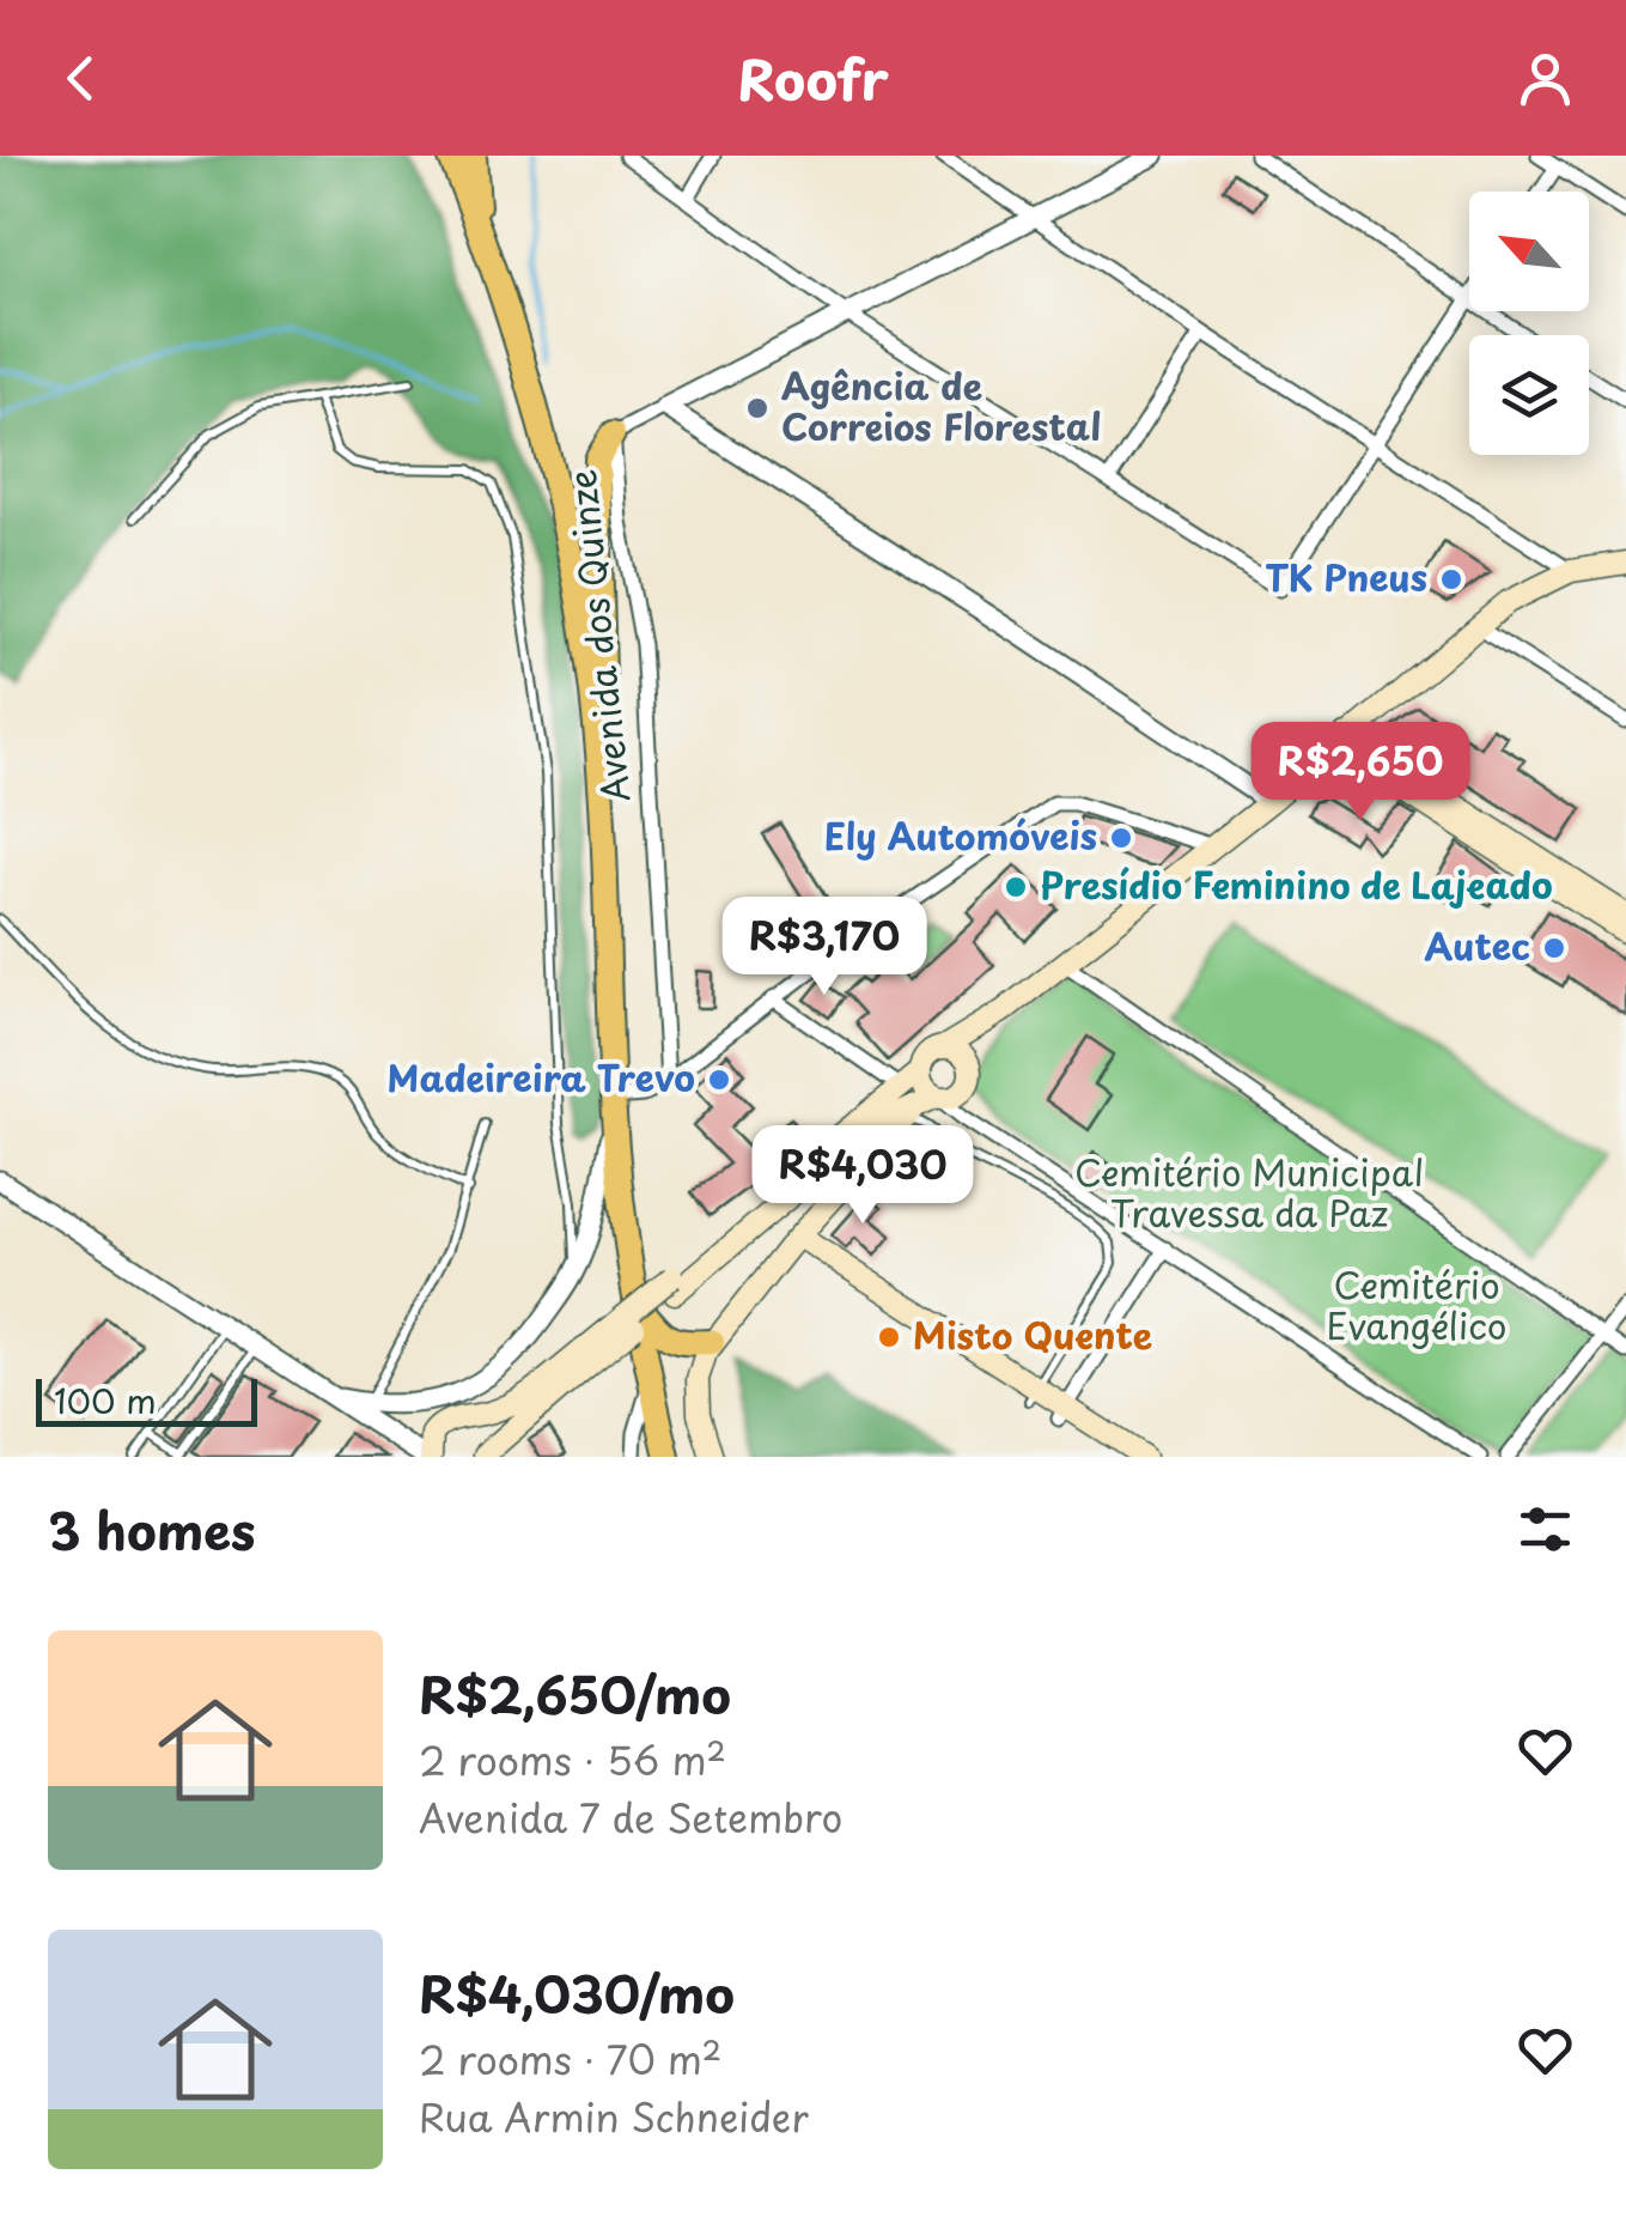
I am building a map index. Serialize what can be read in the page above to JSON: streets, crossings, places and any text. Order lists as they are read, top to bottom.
{
  "streets": {
    "street": ["Avenida dos Quinze"]
  },
  "parks": ["Cemitério Municipal Travessa da Paz", "Cemitério Evangélico"],
  "places": [
    "Agência de Correios Florestal",
    "TK Pneus",
    "Ely Automóveis",
    "Presídio Feminino de Lajeado",
    "Autec",
    "Madeireira Trevo",
    "Misto Quente"
  ],
  "scale_bar": "100 m",
  "north": "top left",
  "page": {
    "header": "Roofr",
    "price": ["R$2,650", "R$3,170", "R$4,030"],
    "scale": "100 m",
    "heading": "3 homes",
    "list": [
      {
        "name": "R$2,650/mo",
        "note": "2 rooms · 56 m² · Avenida 7 de Setembro"
      },
      {
        "name": "R$4,030/mo",
        "note": "2 rooms · 70 m² · Rua Armin Schneider"
      }
    ]
  }
}
